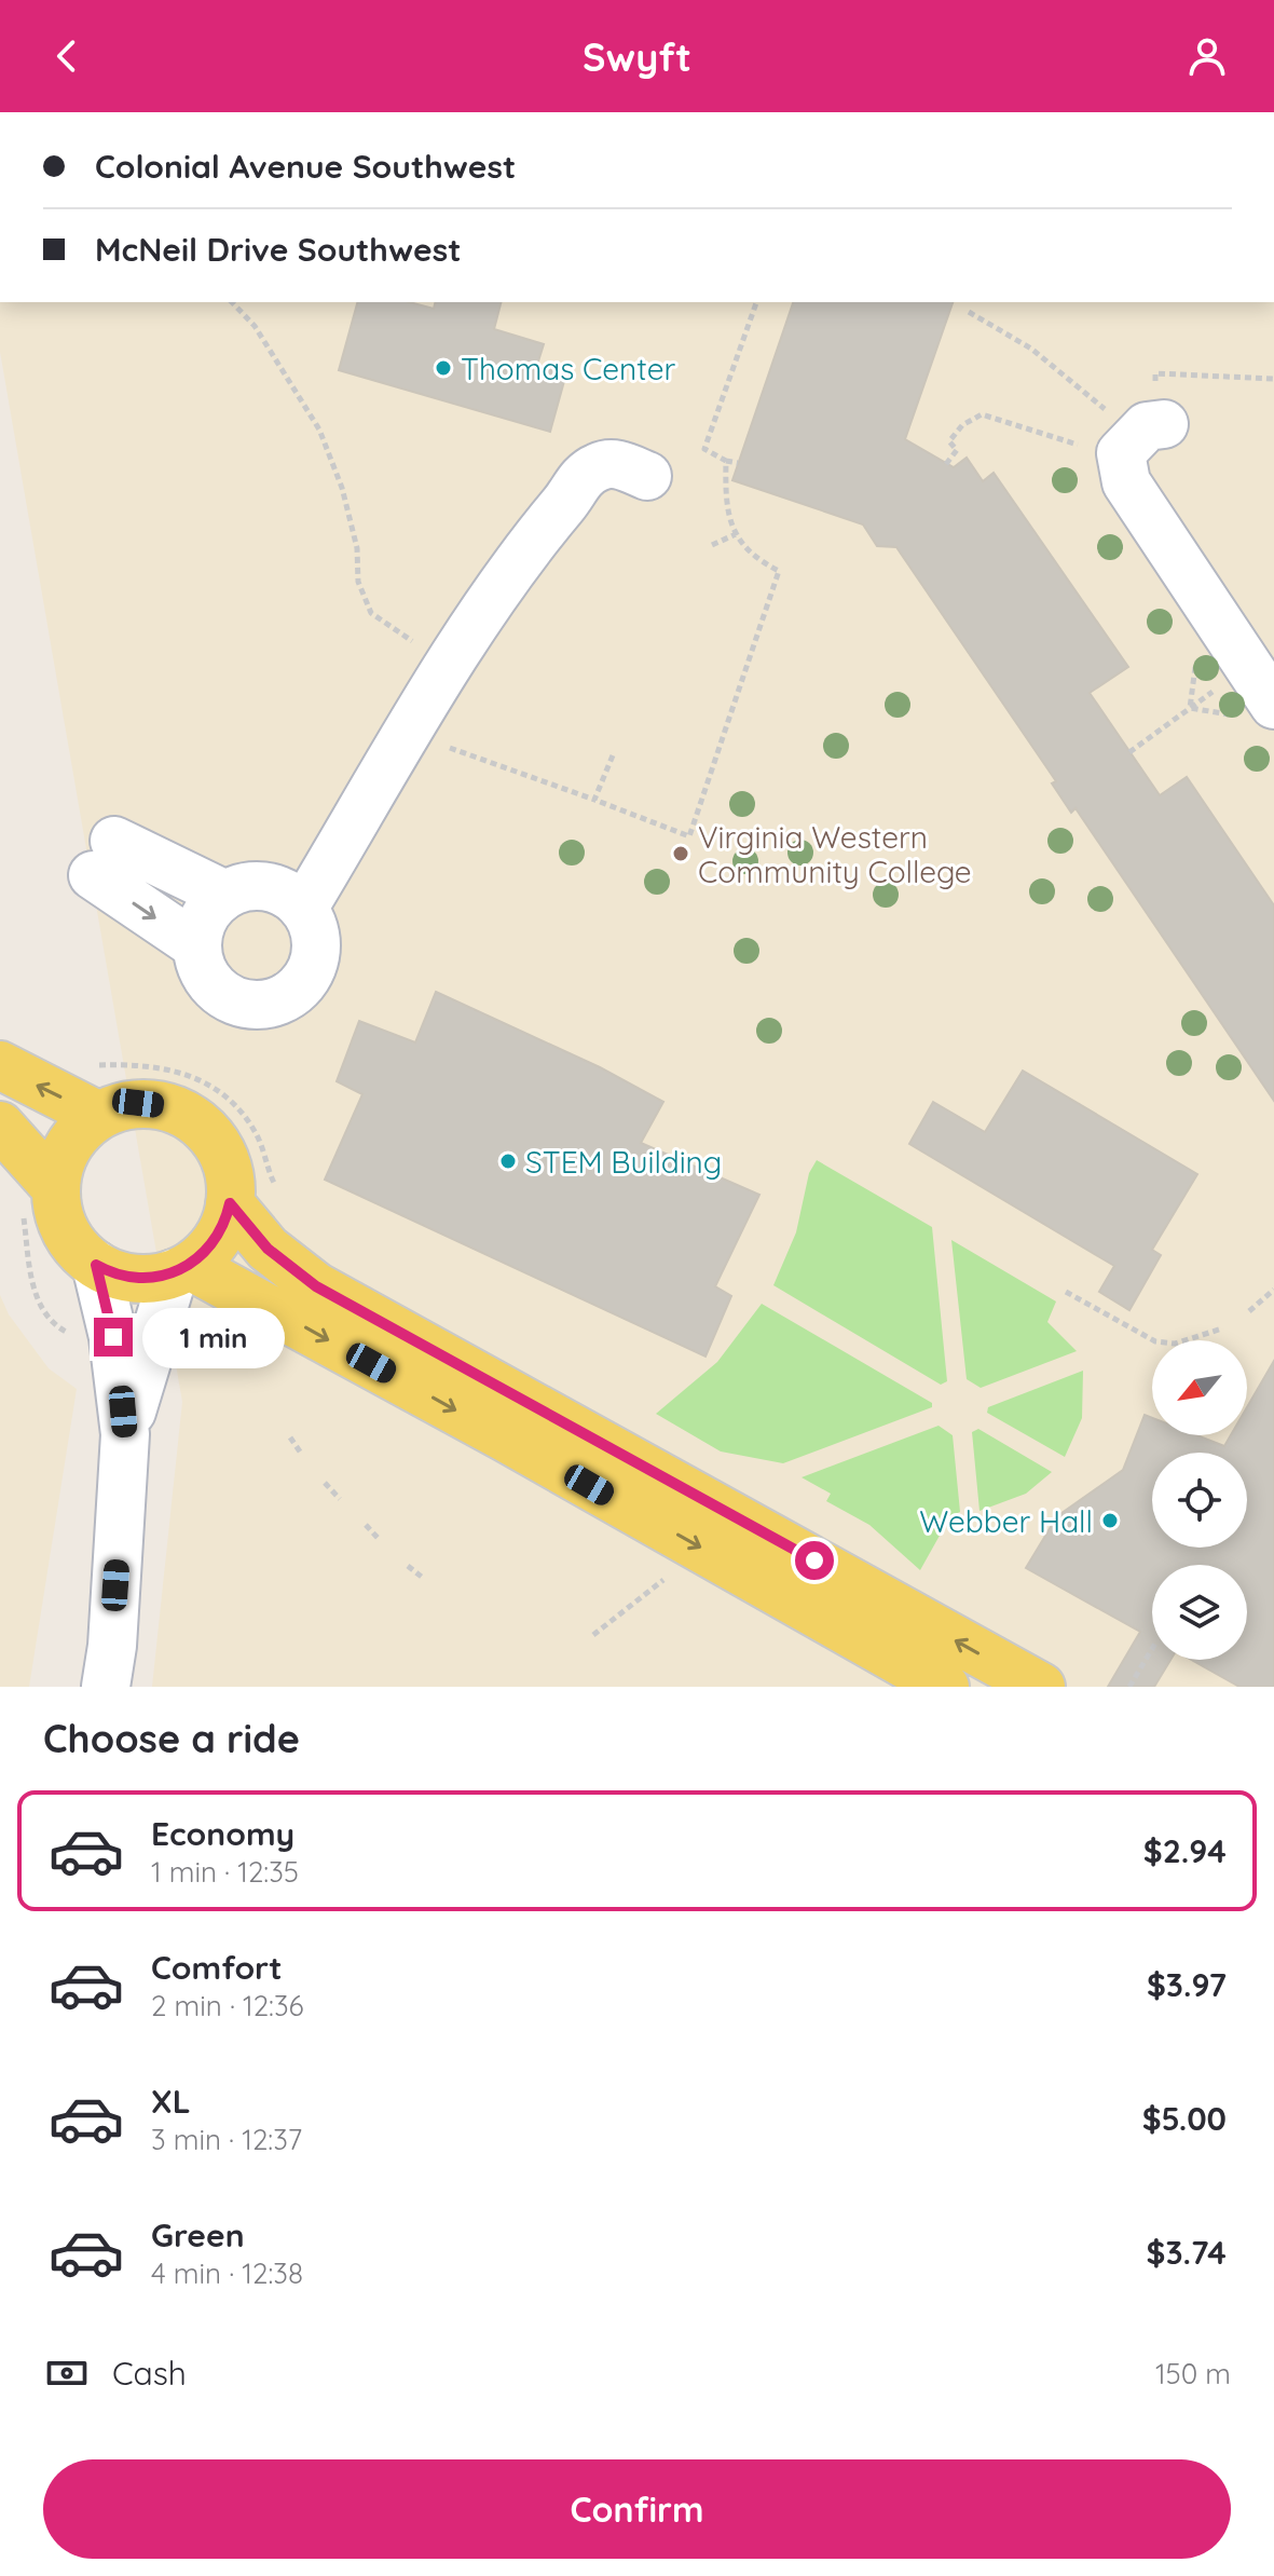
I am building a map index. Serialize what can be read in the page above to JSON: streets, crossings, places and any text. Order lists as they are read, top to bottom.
{
  "places": [
    "Thomas Center",
    "Virginia Western Community College",
    "STEM Building",
    "Webber Hall"
  ],
  "north": "bottom left",
  "page": {
    "header": "Swyft",
    "banner": ["Colonial Avenue Southwest", "McNeil Drive Southwest"],
    "bubble": "1 min",
    "heading": "Choose a ride",
    "list": [
      {
        "name": "Economy",
        "note": "1 min · 12:35",
        "value": "$2.94"
      },
      {
        "name": "Comfort",
        "note": "2 min · 12:36",
        "value": "$3.97"
      },
      {
        "name": "XL",
        "note": "3 min · 12:37",
        "value": "$5.00"
      },
      {
        "name": "Green",
        "note": "4 min · 12:38",
        "value": "$3.74"
      }
    ],
    "pay": ["Cash", "150 m"],
    "buttons": "Confirm"
  }
}
